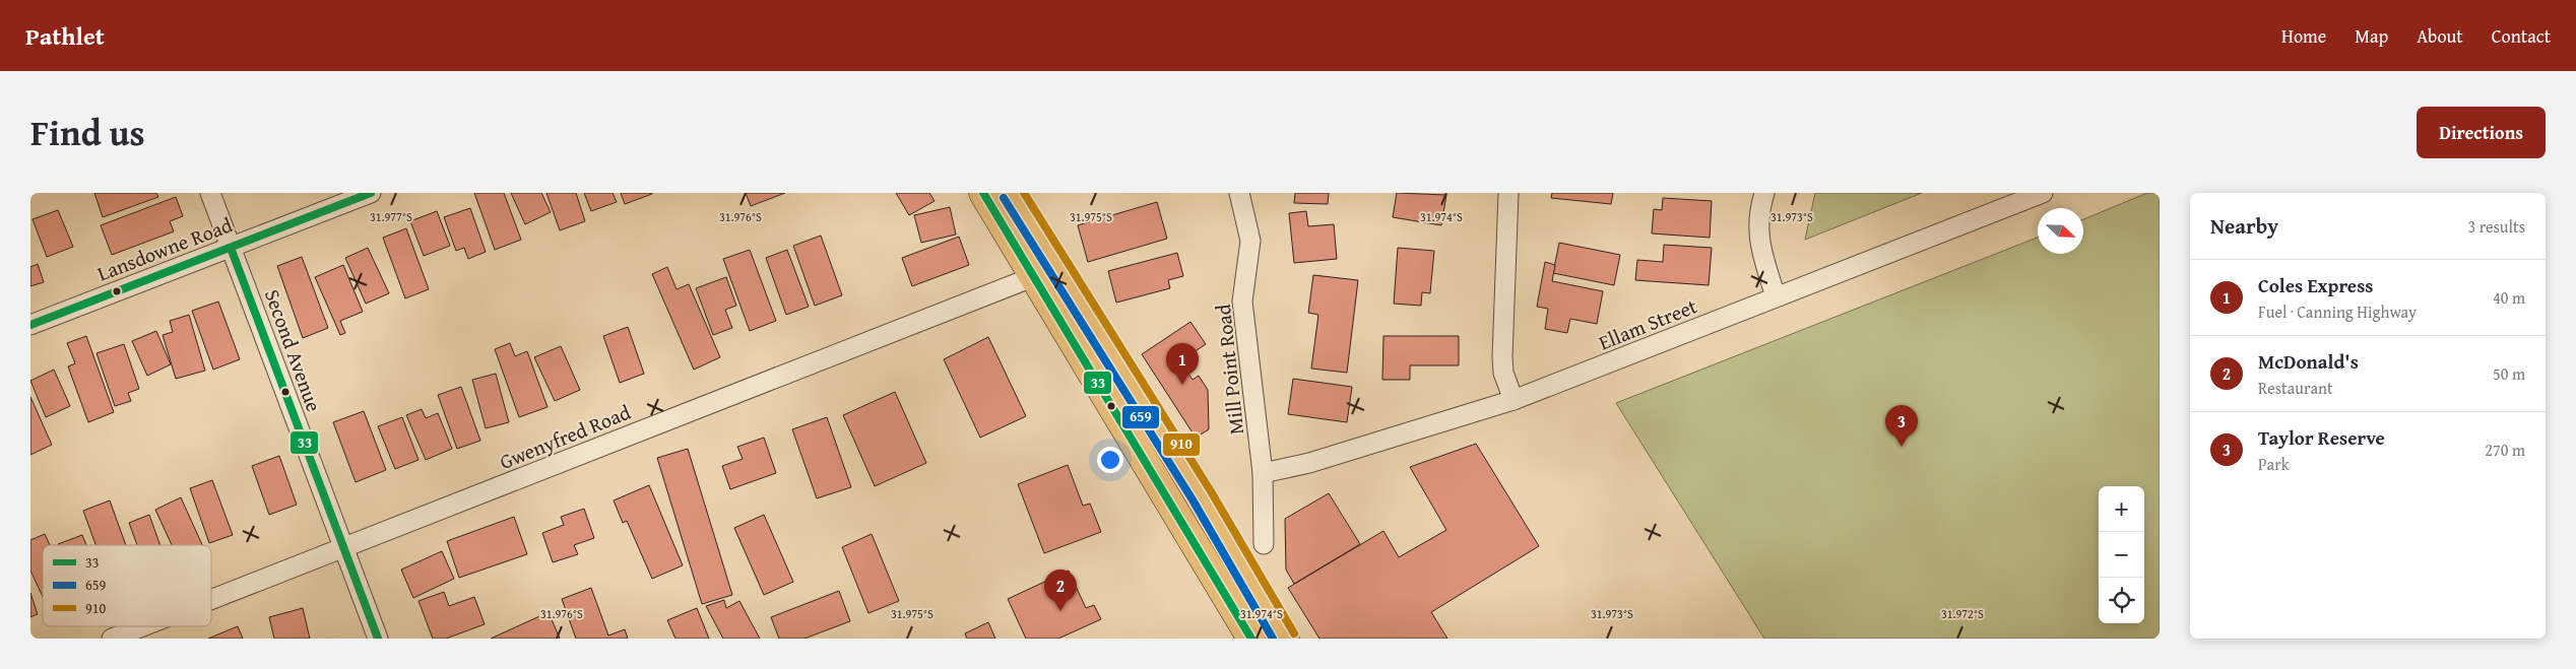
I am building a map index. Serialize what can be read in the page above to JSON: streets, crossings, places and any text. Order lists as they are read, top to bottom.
{
  "streets": {
    "street": [
      "Lansdowne Road",
      "Ellam Street",
      "Second Avenue",
      "Mill Point Road",
      "Gwenyfred Road"
    ]
  },
  "crossings": [
    ["Lansdowne Road", "Second Avenue"],
    ["Ellam Street", "Mill Point Road"],
    ["Second Avenue", "Gwenyfred Road"]
  ],
  "lines": ["transit line 33", "transit line 910", "transit line 659"],
  "legend": ["33", "659", "910"],
  "north": "bottom right",
  "page": {
    "header": "Pathlet",
    "nav": [
      "Home",
      "Map",
      "About",
      "Contact"
    ],
    "title": "Find us",
    "buttons": "Directions",
    "heading": ["Nearby", "3 results"],
    "list": [
      {
        "mark": "1",
        "name": "Coles Express",
        "note": "Fuel · Canning Highway",
        "value": "40 m"
      },
      {
        "mark": "2",
        "name": "McDonald's",
        "note": "Restaurant",
        "value": "50 m"
      },
      {
        "mark": "3",
        "name": "Taylor Reserve",
        "note": "Park",
        "value": "270 m"
      }
    ],
    "pins": ["1", "3", "2"],
    "map_buttons": ["+", "−"]
  },
  "coordinates": [
    "31.977°S",
    "31.976°S",
    "31.975°S",
    "31.973°S",
    "31.974°S",
    "31.972°S"
  ]
}
